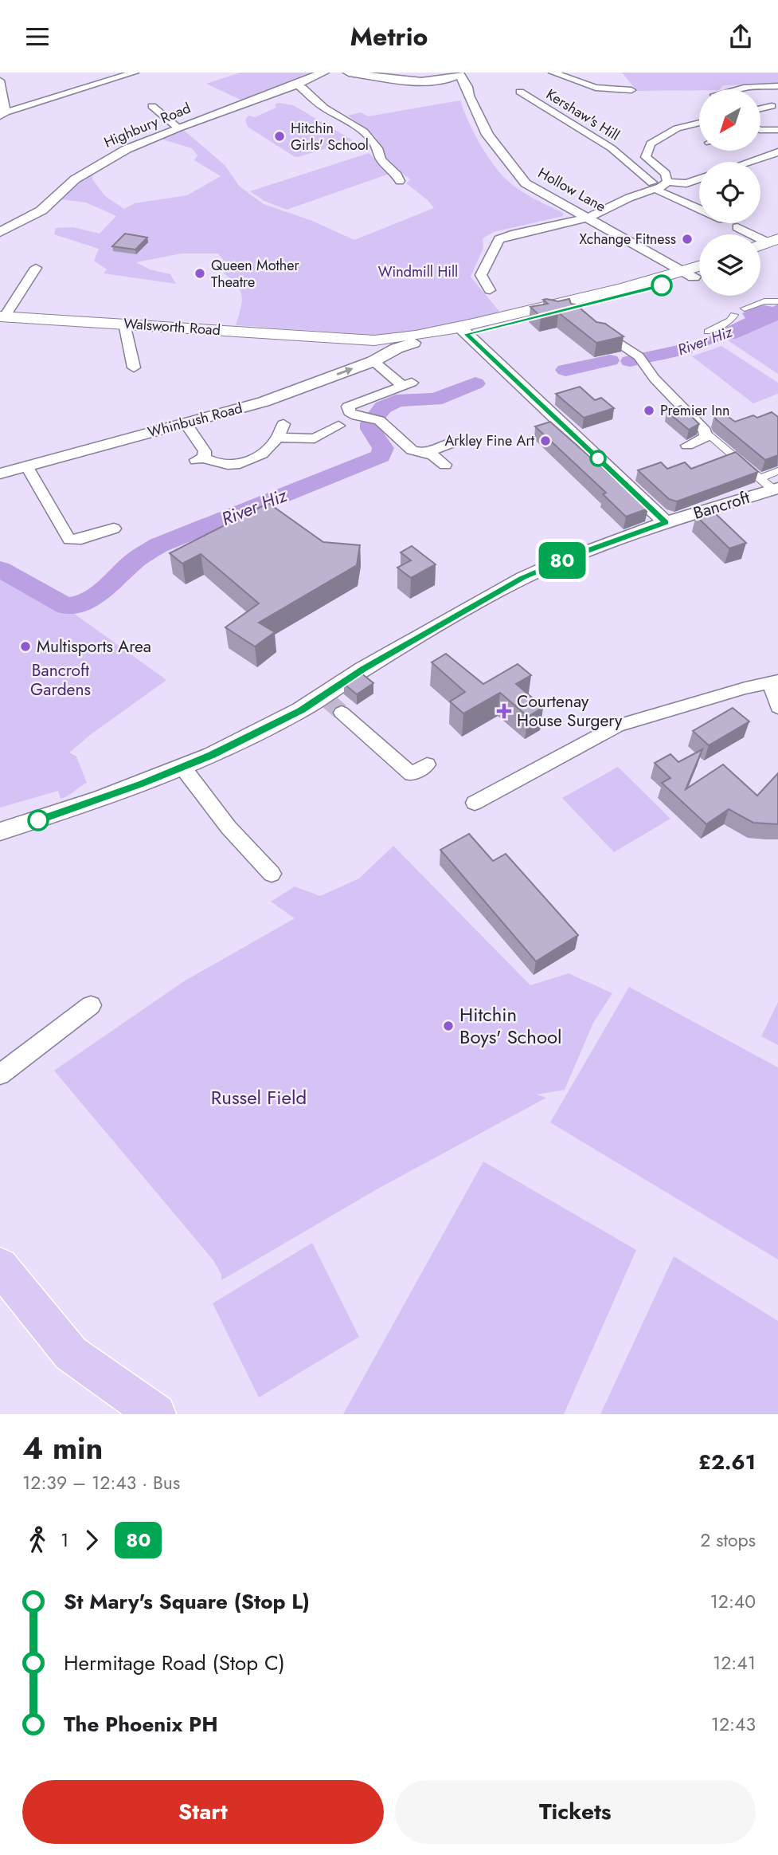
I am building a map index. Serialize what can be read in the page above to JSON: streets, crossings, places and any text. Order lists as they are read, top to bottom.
{
  "streets": {
    "main road": ["Walsworth Road"],
    "street": [
      "Kershaw's Hill",
      "Highbury Road",
      "Hollow Lane",
      "Whinbush Road",
      "Bancroft"
    ]
  },
  "crossings": [
    ["Walsworth Road", "Whinbush Road"]
  ],
  "water": ["River Hiz"],
  "parks": ["Windmill Hill", "Bancroft Gardens", "Russel Field"],
  "places": {
    "other": [
      "Hitchin Girls' School",
      "Xchange Fitness",
      "Queen Mother Theatre",
      "Premier Inn",
      "Arkley Fine Art",
      "Multisports Area",
      "Hitchin Boys' School"
    ],
    "health": ["Courtenay House Surgery"]
  },
  "lines": ["bus line 80"],
  "north": "bottom left",
  "page": {
    "header": "Metrio",
    "on_map": "80",
    "heading": ["4 min", "12:39 – 12:43 · Bus", "£2.61"],
    "legs": ["1", "80", "2 stops"],
    "list": [
      {
        "name": "St Mary's Square (Stop L)",
        "value": "12:40"
      },
      {
        "name": "Hermitage Road (Stop C)",
        "value": "12:41"
      },
      {
        "name": "The Phoenix PH",
        "value": "12:43"
      }
    ],
    "buttons": ["Start", "Tickets"]
  }
}
